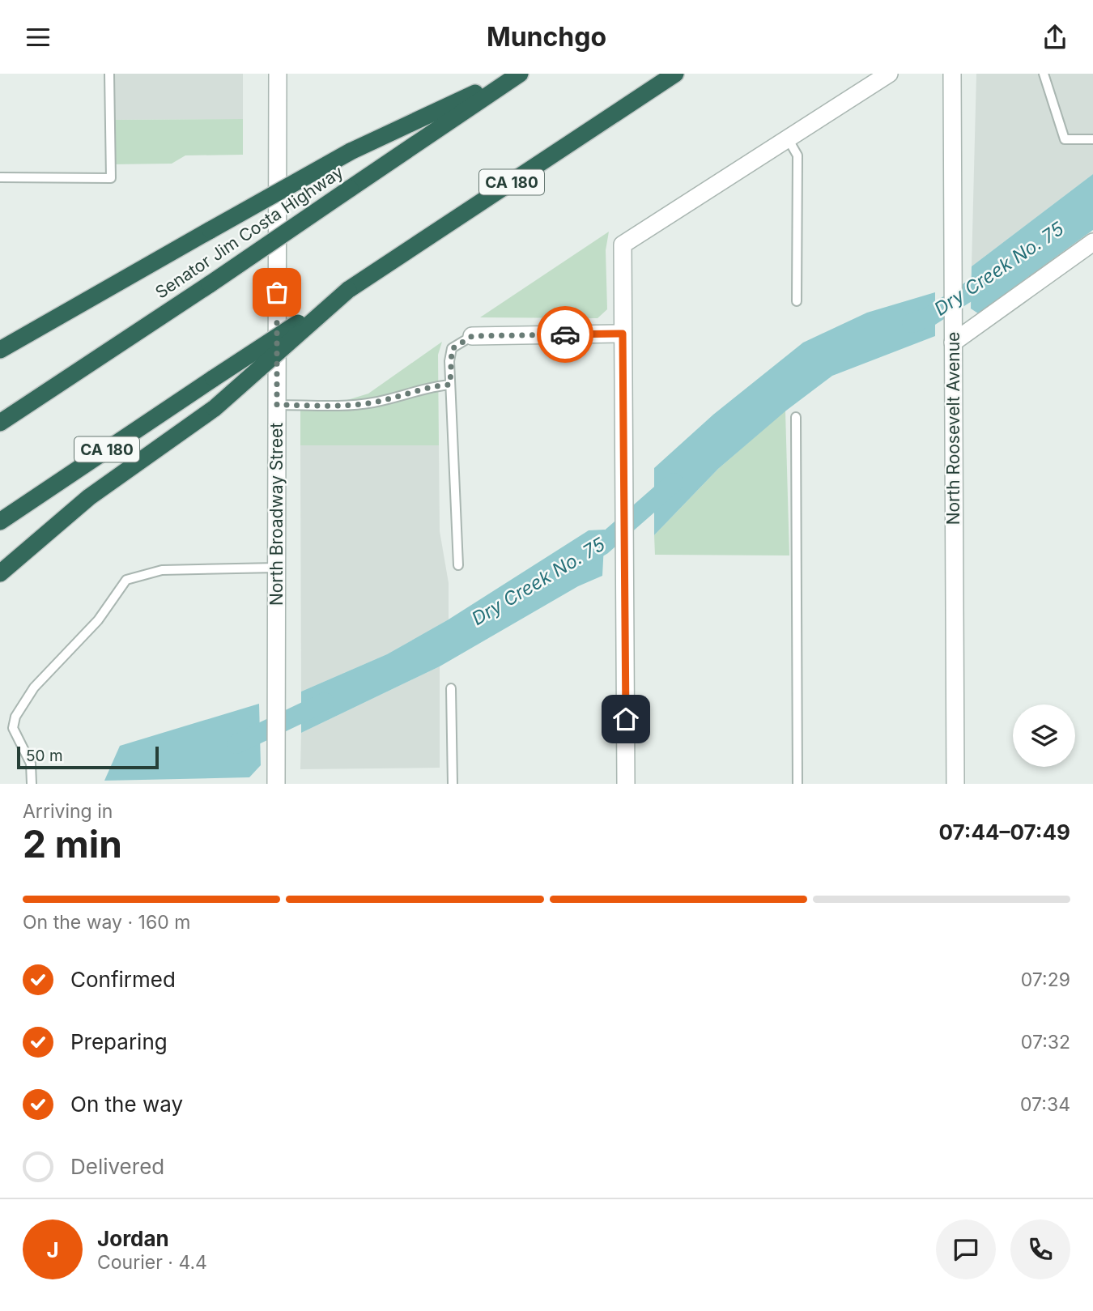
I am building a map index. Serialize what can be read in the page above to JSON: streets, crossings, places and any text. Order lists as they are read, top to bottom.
{
  "streets": {
    "highway": ["CA 180", "Senator Jim Costa Highway"],
    "street": ["North Roosevelt Avenue", "North Broadway Street"]
  },
  "water": ["Dry Creek No. 75"],
  "scale_bar": "50 m",
  "page": {
    "header": "Munchgo",
    "scale": "50 m",
    "heading": ["2 min", "Arriving in", "07:44–07:49"],
    "panel": ["Jordan", "Courier · 4.4"],
    "bar": "On the way · 160 m",
    "list": [
      ["Confirmed", "07:29"],
      ["Preparing", "07:32"],
      ["On the way", "07:34"],
      "Delivered"
    ],
    "round": "J"
  }
}
